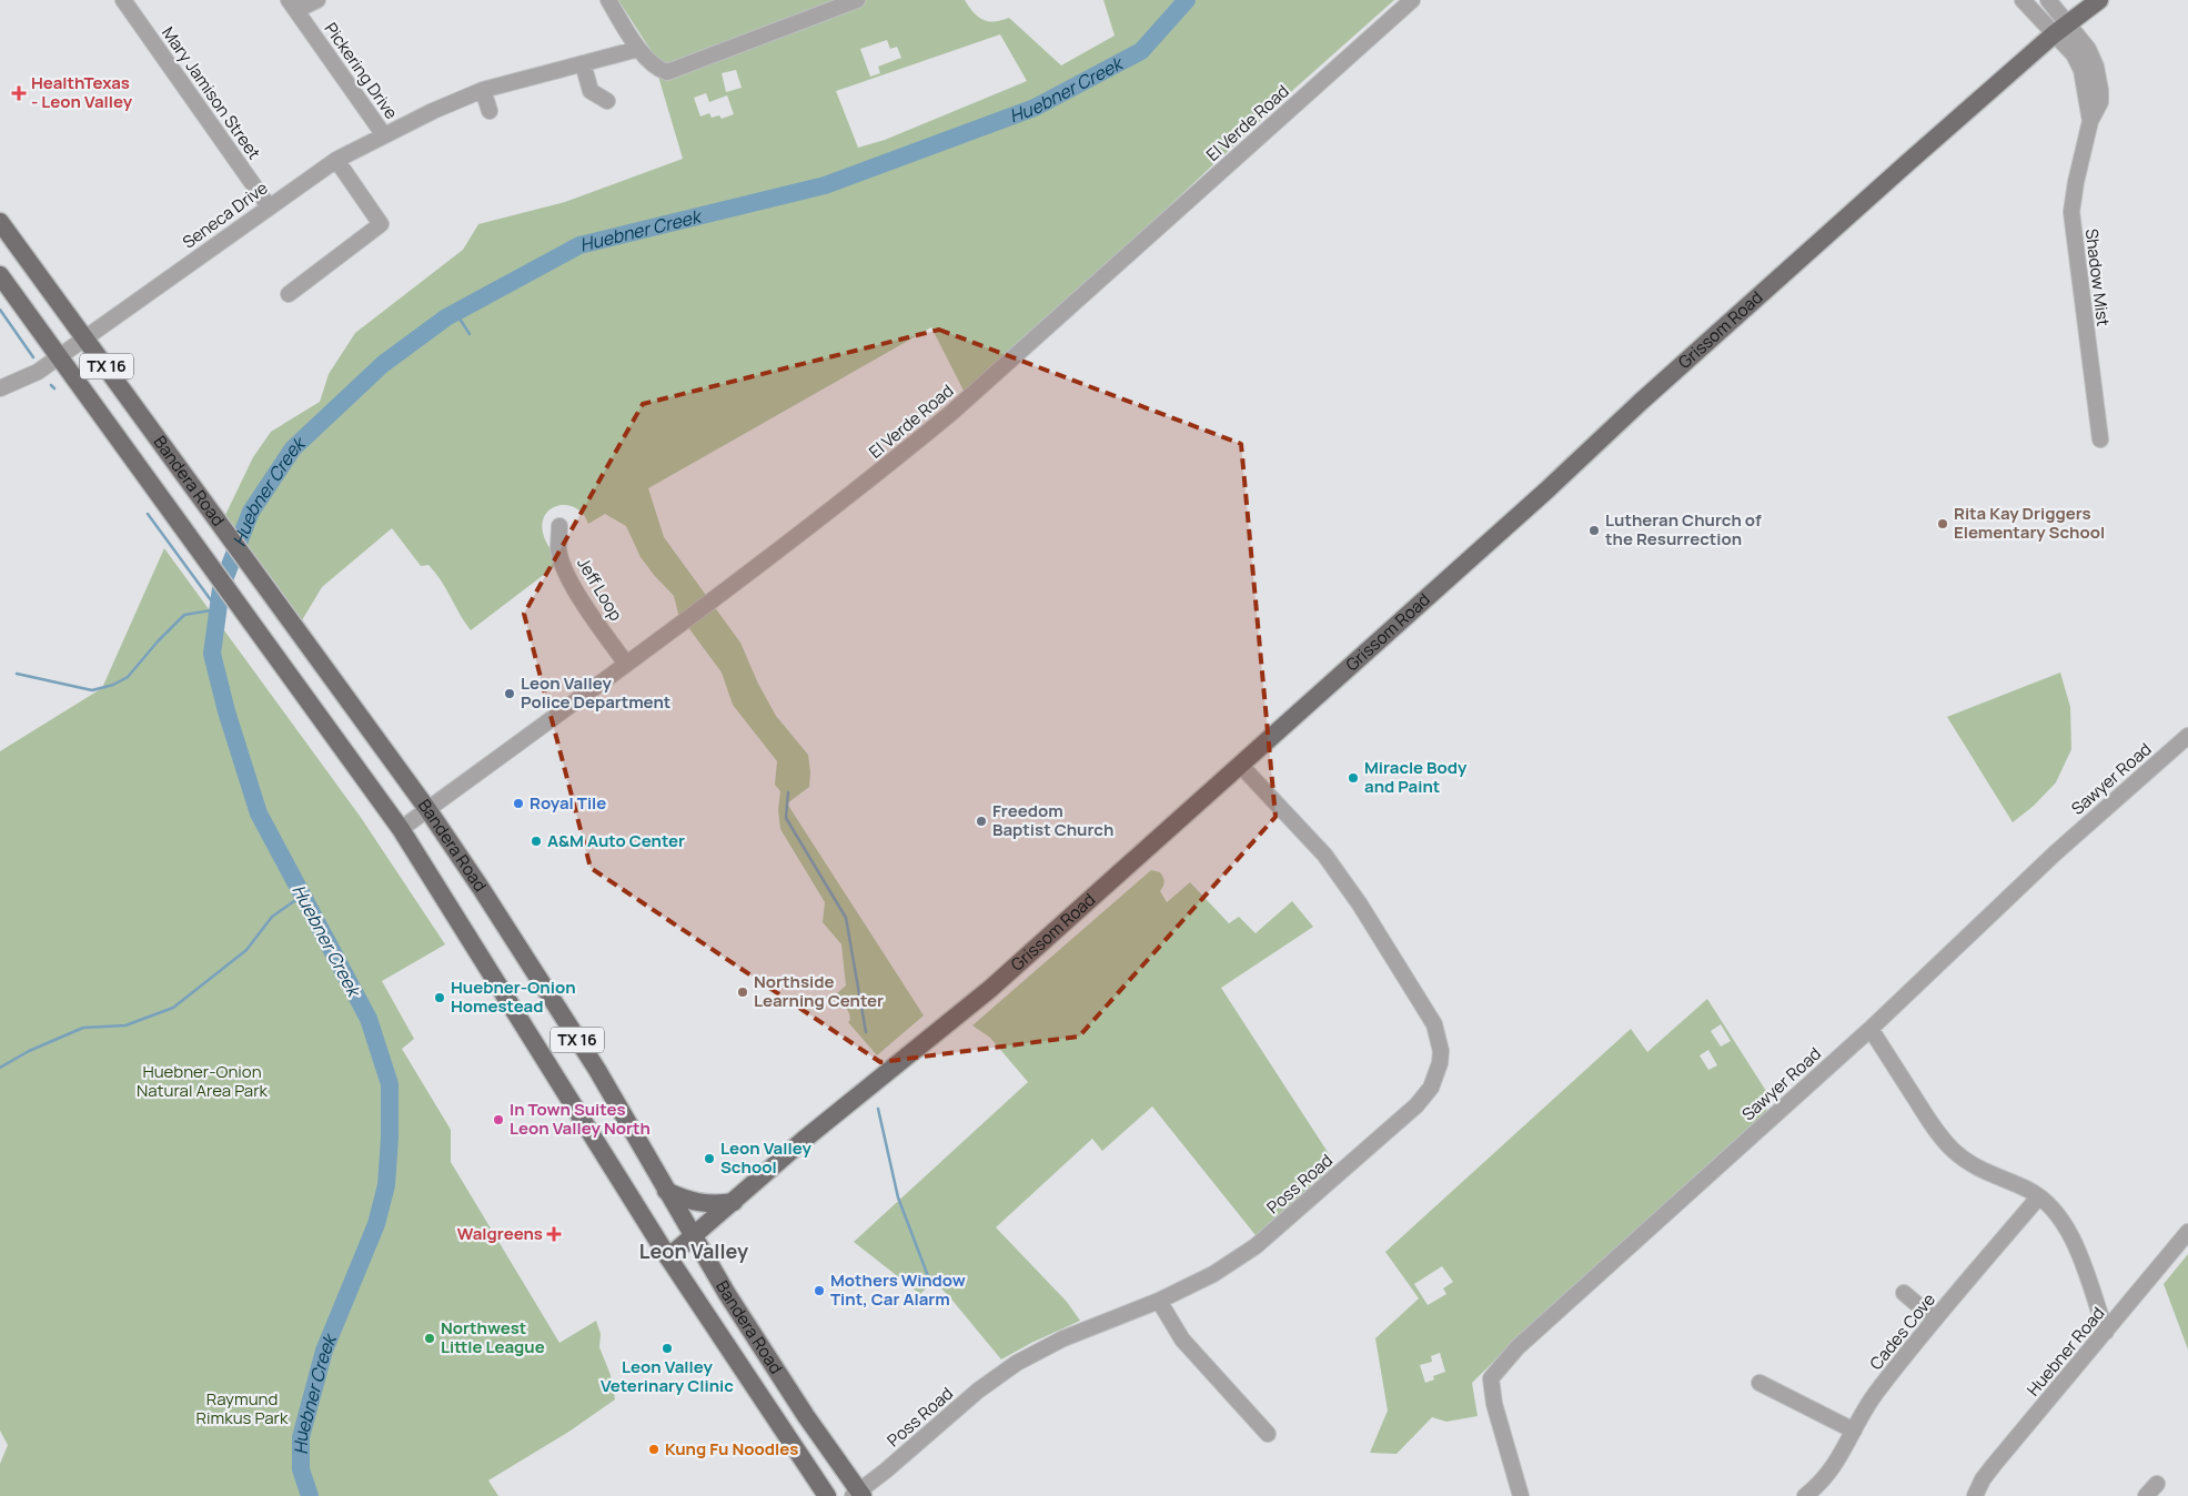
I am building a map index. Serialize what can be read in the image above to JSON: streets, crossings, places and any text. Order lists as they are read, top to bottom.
{
  "streets": {
    "main road": ["Grissom Road", "TX 16", "Bandera Road"],
    "street": [
      "Pickering Drive",
      "Mary Jamison Street",
      "El Verde Road",
      "Seneca Drive",
      "Shadow Mist",
      "Jeff Loop",
      "Sawyer Road",
      "Poss Road",
      "Cades Cove",
      "Huebner Road"
    ]
  },
  "crossings": [
    ["Pickering Drive", "Seneca Drive"],
    ["Mary Jamison Street", "Seneca Drive"],
    ["El Verde Road", "Bandera Road"],
    ["El Verde Road", "Jeff Loop"],
    ["Seneca Drive", "Bandera Road"],
    ["Shadow Mist", "Grissom Road"],
    ["Grissom Road", "Bandera Road"],
    ["Grissom Road", "Poss Road"],
    ["Bandera Road", "Poss Road"]
  ],
  "districts": ["Leon Valley"],
  "water": ["Huebner Creek"],
  "parks": ["Huebner-Onion Natural Area Park", "Raymund Rimkus Park"],
  "places": {
    "health": ["HealthTexas - Leon Valley", "Walgreens"],
    "other": [
      "Rita Kay Driggers Elementary School",
      "Lutheran Church of the Resurrection",
      "Leon Valley Police Department",
      "Miracle Body and Paint",
      "Royal Tile",
      "Freedom Baptist Church",
      "A&M Auto Center",
      "Northside Learning Center",
      "Huebner-Onion Homestead",
      "In Town Suites Leon Valley North",
      "Leon Valley School",
      "Mothers Window Tint, Car Alarm",
      "Northwest Little League",
      "Leon Valley Veterinary Clinic",
      "Kung Fu Noodles"
    ]
  }
}
